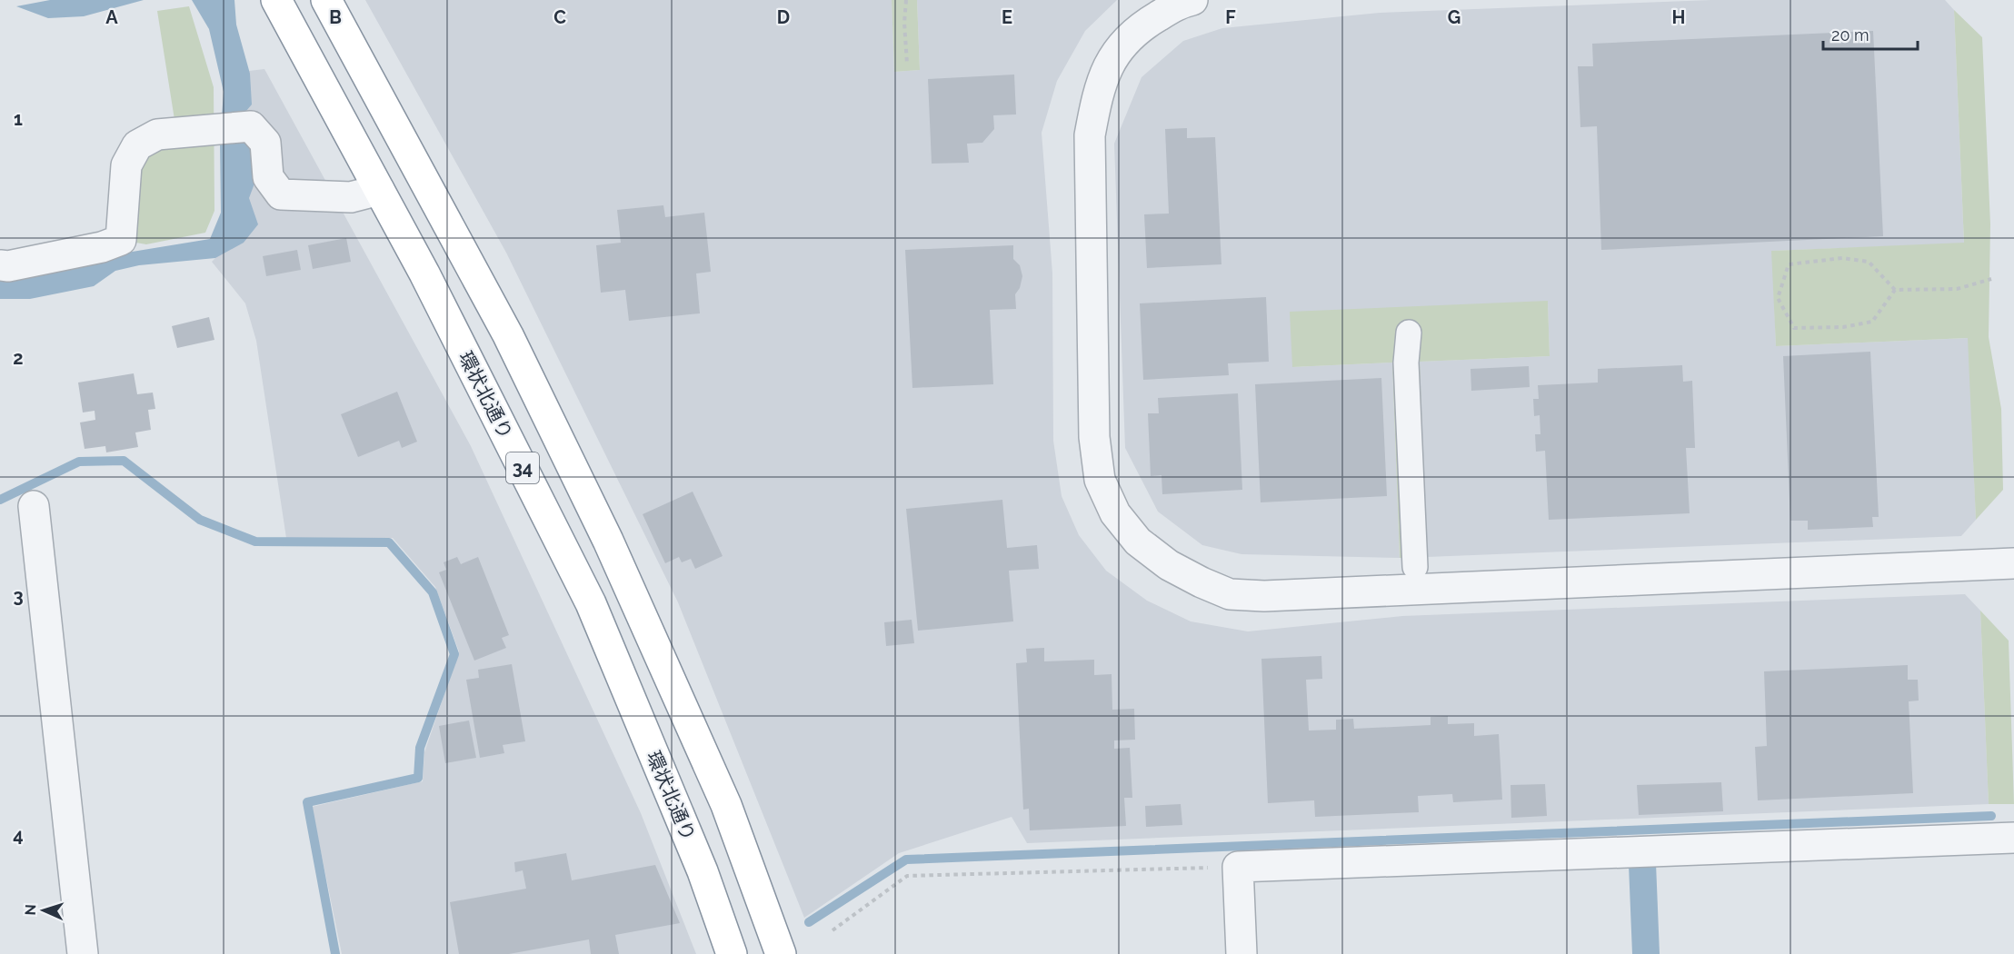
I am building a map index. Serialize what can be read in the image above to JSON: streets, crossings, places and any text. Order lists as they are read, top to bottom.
{
  "streets": {
    "highway": ["環状北通り", "34"]
  },
  "scale_bar": "20 m",
  "north": "left",
  "grid": {
    "columns": [
      "A",
      "B",
      "C",
      "D",
      "E",
      "F",
      "G",
      "H"
    ],
    "rows": [
      "1",
      "2",
      "3",
      "4"
    ]
  }
}
